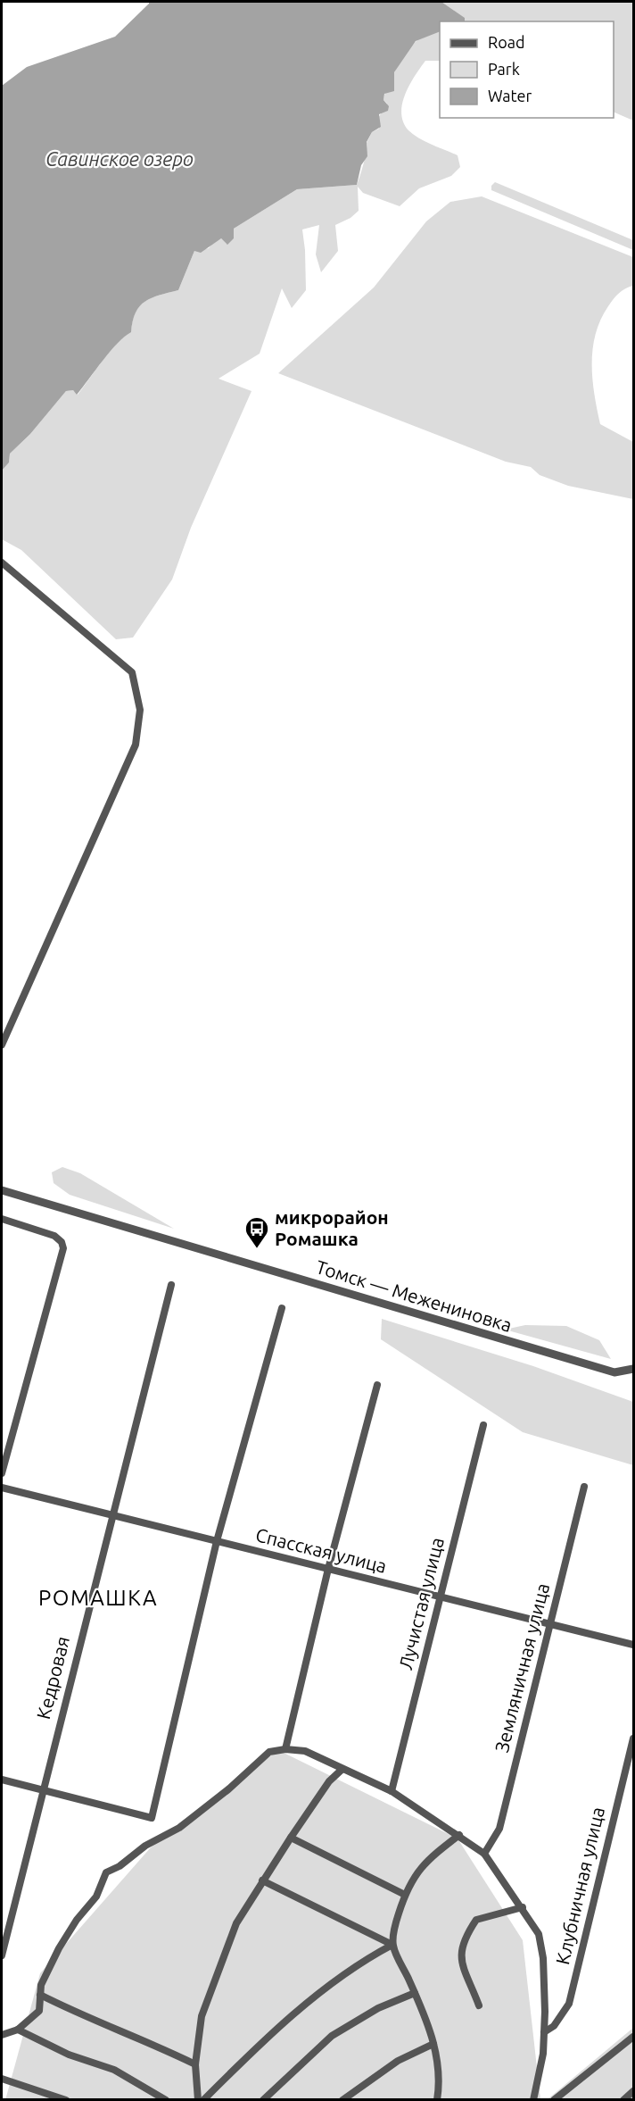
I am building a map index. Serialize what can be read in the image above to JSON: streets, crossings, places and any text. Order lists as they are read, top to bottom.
{
  "streets": {
    "street": [
      "Томск — Межениновка",
      "Спасская улица",
      "Лучистая улица",
      "Земляничная улица",
      "Кедровая",
      "Клубничная улица"
    ]
  },
  "crossings": [
    ["Спасская улица", "Лучистая улица"],
    ["Спасская улица", "Земляничная улица"],
    ["Спасская улица", "Кедровая"]
  ],
  "districts": ["РОМАШКА"],
  "water": ["Савинское озеро"],
  "places": {
    "bus stop": ["микрорайон Ромашка"]
  },
  "legend": ["Road", "Park", "Water"]
}
